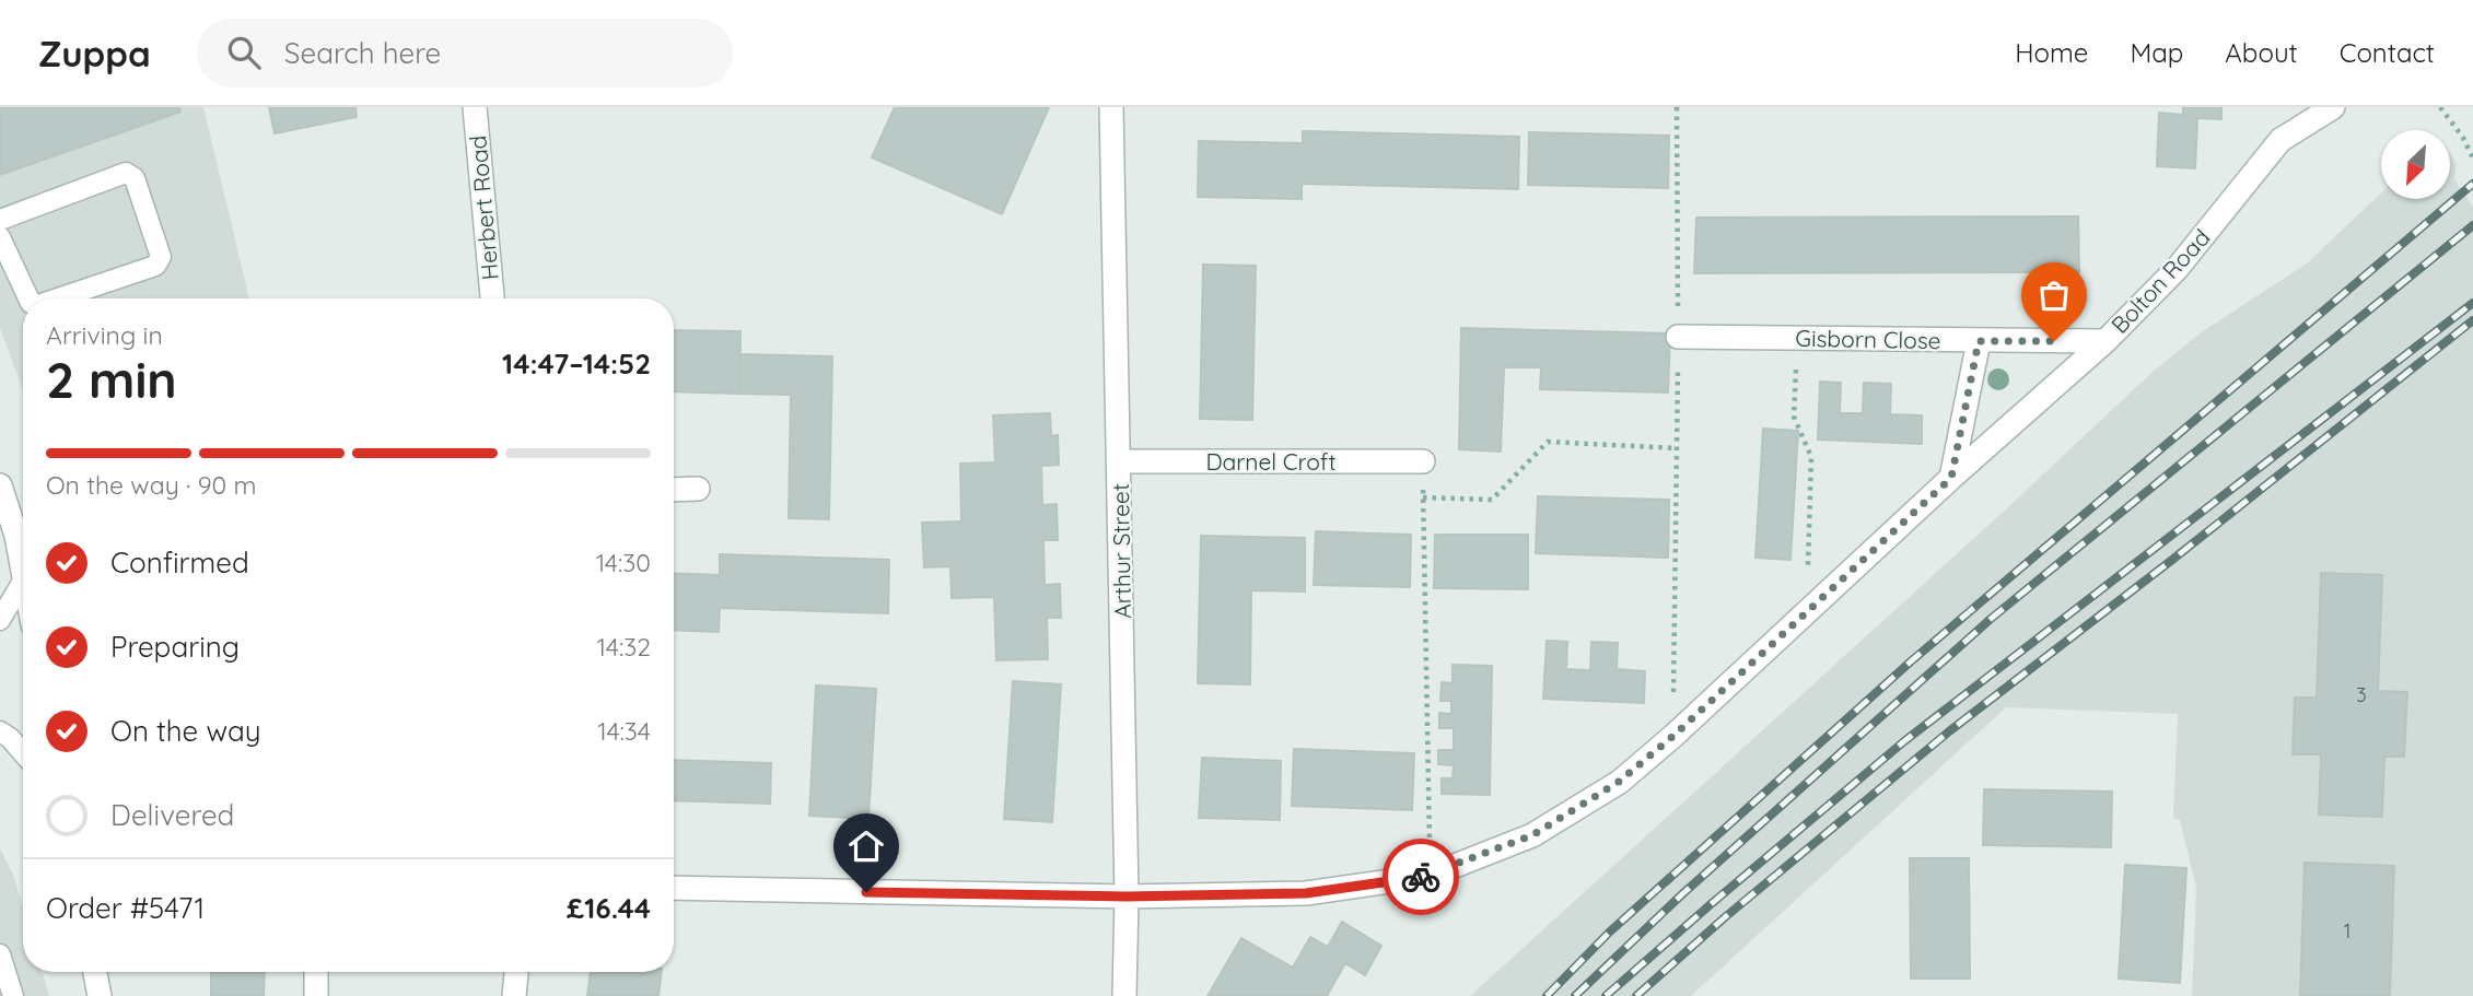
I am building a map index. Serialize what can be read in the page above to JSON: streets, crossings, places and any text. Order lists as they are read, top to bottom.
{
  "streets": {
    "street": [
      "Herbert Road",
      "Bolton Road",
      "Gisborn Close",
      "Darnel Croft",
      "Arthur Street"
    ]
  },
  "crossings": [
    ["Bolton Road", "Gisborn Close"],
    ["Bolton Road", "Arthur Street"],
    ["Darnel Croft", "Arthur Street"]
  ],
  "house_numbers": ["3", "1"],
  "north": "bottom left",
  "page": {
    "header": "Zuppa",
    "search": "Search here",
    "nav": [
      "Home",
      "Map",
      "About",
      "Contact"
    ],
    "heading": ["2 min", "Arriving in", "14:47–14:52"],
    "panel": ["Order #5471", "£16.44"],
    "bar": "On the way · 90 m",
    "list": [
      ["Confirmed", "14:30"],
      ["Preparing", "14:32"],
      ["On the way", "14:34"],
      "Delivered"
    ]
  }
}
